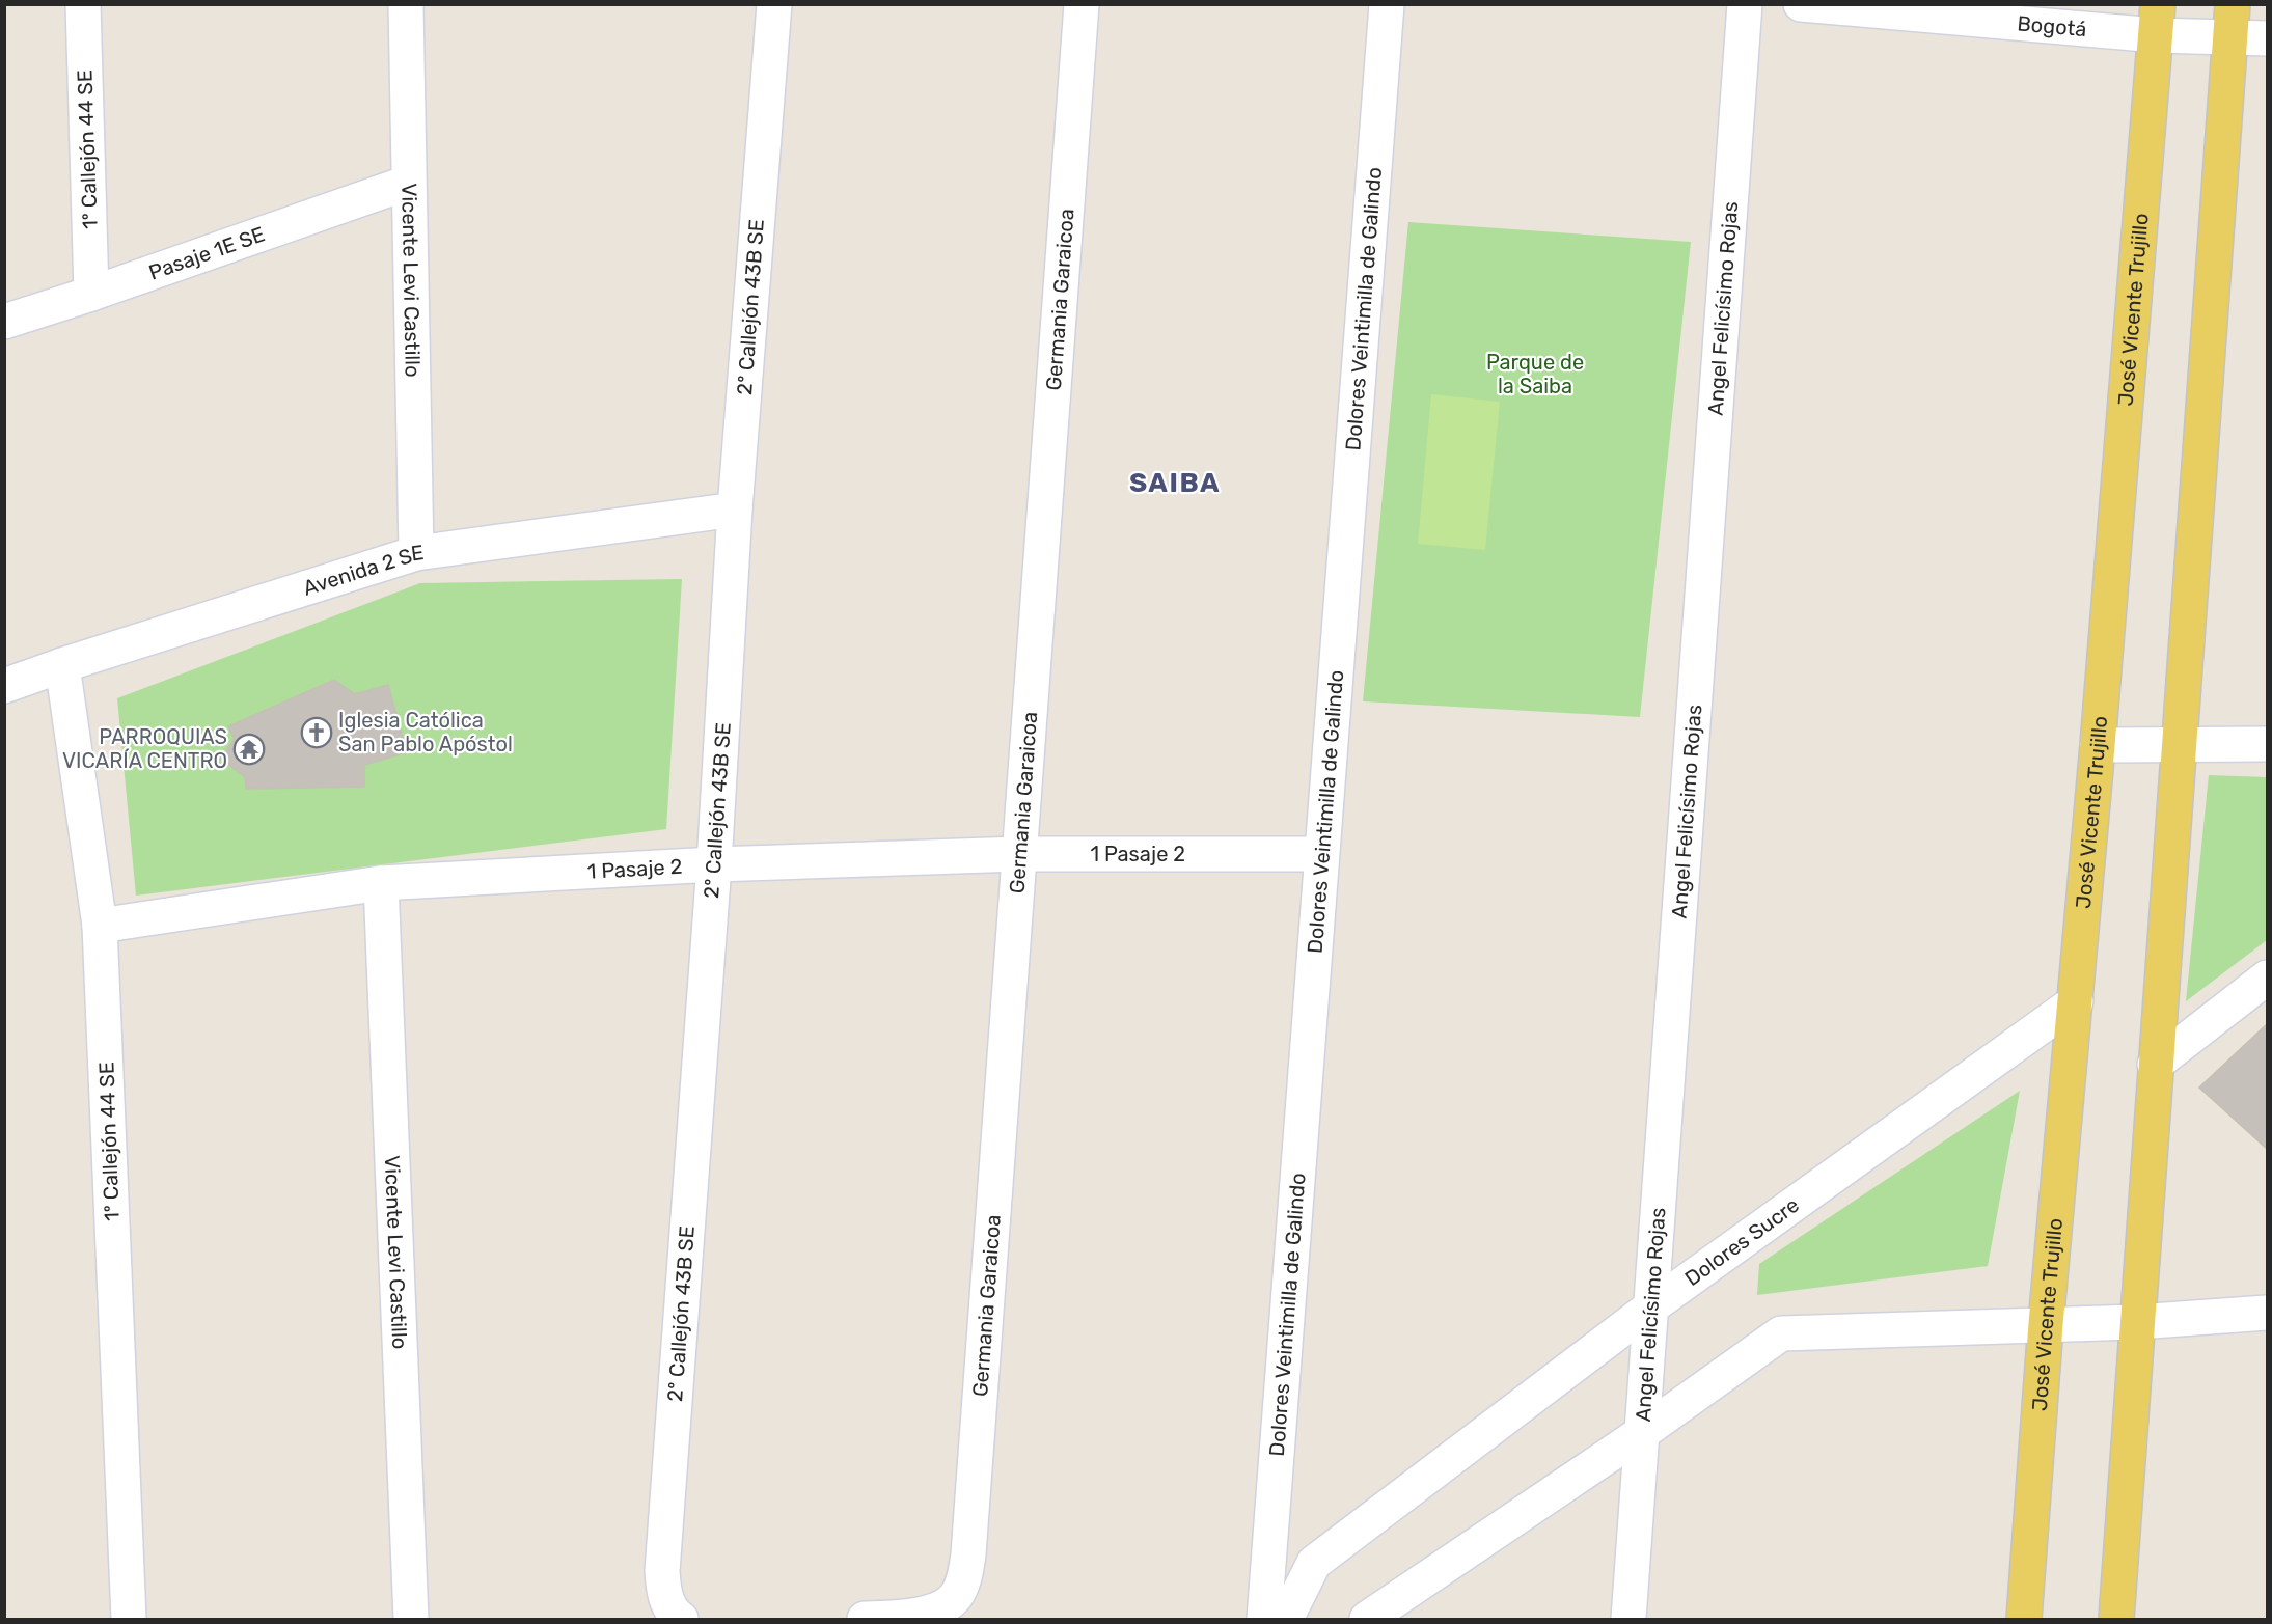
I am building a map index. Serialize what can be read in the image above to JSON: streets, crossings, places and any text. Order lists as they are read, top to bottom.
{
  "streets": {
    "main road": ["José Vicente Trujillo"],
    "street": [
      "Bogotá",
      "1º Callejón 44 SE",
      "Pasaje 1E SE",
      "Vicente Levi Castillo",
      "Germania Garaicoa",
      "2º Callejón 43B SE",
      "Dolores Veintimilla de Galindo",
      "Angel Felicísimo Rojas",
      "Avenida 2 SE",
      "1 Pasaje 2",
      "Dolores Sucre"
    ]
  },
  "crossings": [
    ["Bogotá", "José Vicente Trujillo"],
    ["1º Callejón 44 SE", "Pasaje 1E SE"],
    ["1º Callejón 44 SE", "Avenida 2 SE"],
    ["1º Callejón 44 SE", "1 Pasaje 2"],
    ["Pasaje 1E SE", "Vicente Levi Castillo"],
    ["Vicente Levi Castillo", "Avenida 2 SE"],
    ["Vicente Levi Castillo", "1 Pasaje 2"],
    ["Germania Garaicoa", "1 Pasaje 2"],
    ["2º Callejón 43B SE", "Avenida 2 SE"],
    ["2º Callejón 43B SE", "1 Pasaje 2"],
    ["Dolores Veintimilla de Galindo", "1 Pasaje 2"],
    ["Angel Felicísimo Rojas", "Dolores Sucre"],
    ["José Vicente Trujillo", "Dolores Sucre"]
  ],
  "districts": ["SAIBA"],
  "parks": ["Parque de la Saiba"],
  "places": {
    "church": ["Iglesia Católica San Pablo Apóstol"],
    "temple": ["PARROQUIAS VICARÍA CENTRO"]
  }
}
